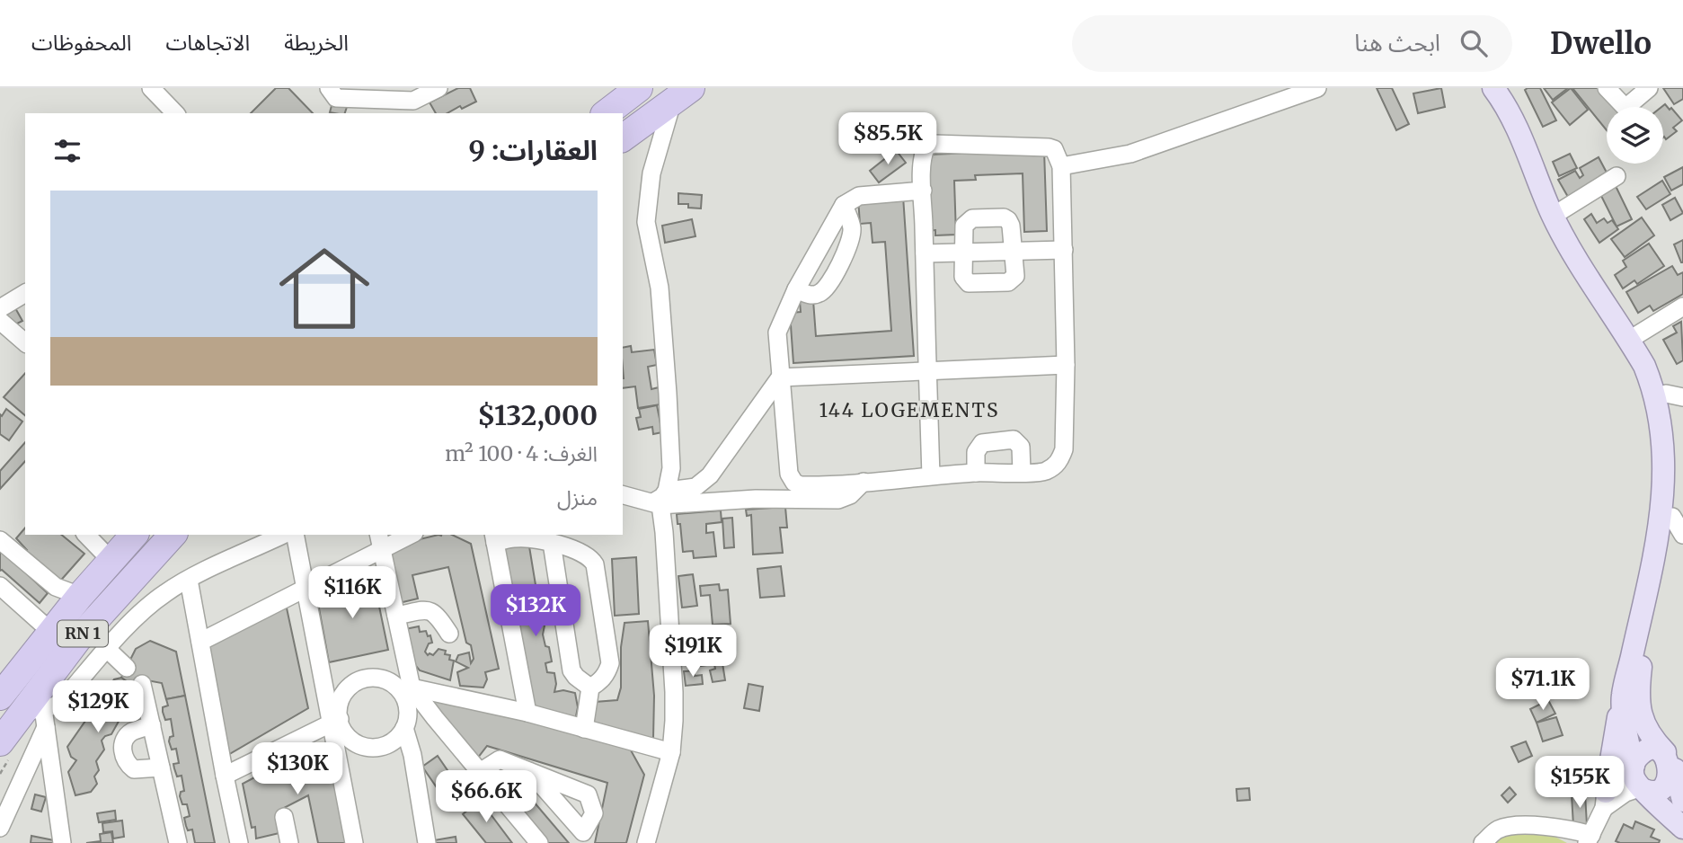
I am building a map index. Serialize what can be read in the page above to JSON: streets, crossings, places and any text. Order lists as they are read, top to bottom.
{
  "streets": {
    "highway": ["RN 1"]
  },
  "districts": ["144 LOGEMENTS"],
  "page": {
    "header": "Dwello",
    "search": "ابحث هنا",
    "nav": ["الخريطة", "الاتجاهات", "المحفوظات"],
    "price": [
      "$85.5K",
      "$116K",
      "$132K",
      "$191K",
      "$71.1K",
      "$129K",
      "$130K",
      "$155K",
      "$66.6K"
    ],
    "heading": "العقارات: 9",
    "list": [
      {
        "name": "$132,000",
        "note": "الغرف: 4 · 100 m² · منزل"
      }
    ]
  }
}
